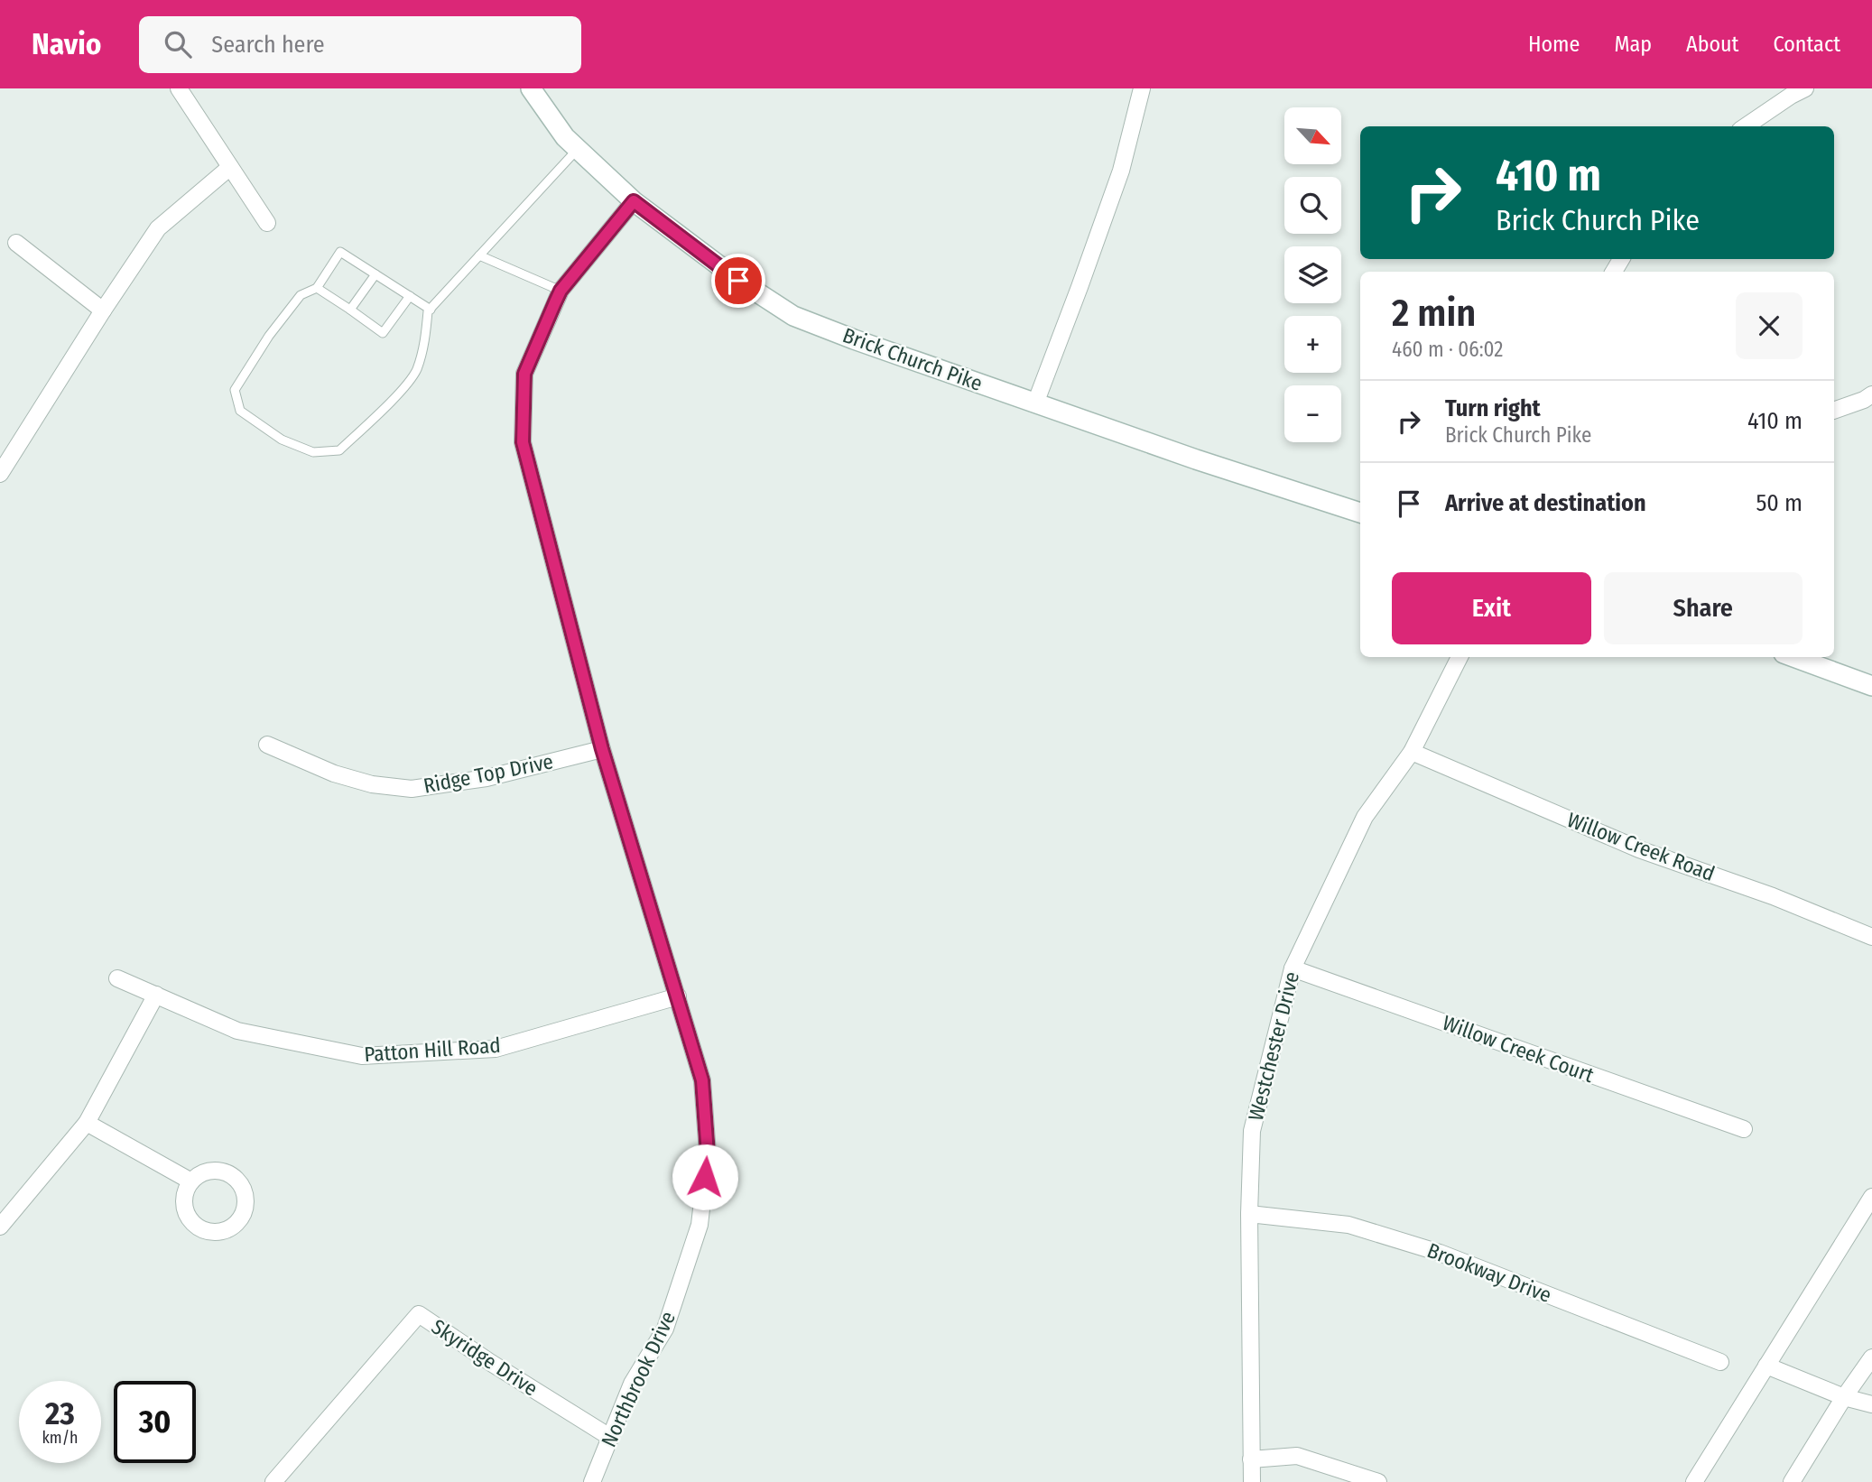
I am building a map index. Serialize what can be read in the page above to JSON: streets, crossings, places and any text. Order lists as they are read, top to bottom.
{
  "streets": {
    "main road": ["Brick Church Pike"],
    "street": [
      "Ridge Top Drive",
      "Willow Creek Road",
      "Westchester Drive",
      "Willow Creek Court",
      "Patton Hill Road",
      "Brookway Drive",
      "Skyridge Drive",
      "Northbrook Drive"
    ]
  },
  "crossings": [
    ["Brick Church Pike", "Northbrook Drive"],
    ["Ridge Top Drive", "Northbrook Drive"],
    ["Willow Creek Road", "Westchester Drive"],
    ["Westchester Drive", "Willow Creek Court"],
    ["Westchester Drive", "Brookway Drive"],
    ["Patton Hill Road", "Northbrook Drive"],
    ["Skyridge Drive", "Northbrook Drive"]
  ],
  "north": "bottom right",
  "page": {
    "header": "Navio",
    "search": "Search here",
    "nav": [
      "Home",
      "Map",
      "About",
      "Contact"
    ],
    "map_buttons": ["+", "−"],
    "turn": ["410 m", "Brick Church Pike"],
    "heading": ["2 min", "460 m · 06:02"],
    "list": [
      {
        "name": "Turn right",
        "note": "Brick Church Pike",
        "value": "410 m"
      },
      {
        "name": "Arrive at destination",
        "value": "50 m"
      }
    ],
    "buttons": ["Exit", "Share"],
    "speed": "23 km/h",
    "limit": "30"
  }
}
